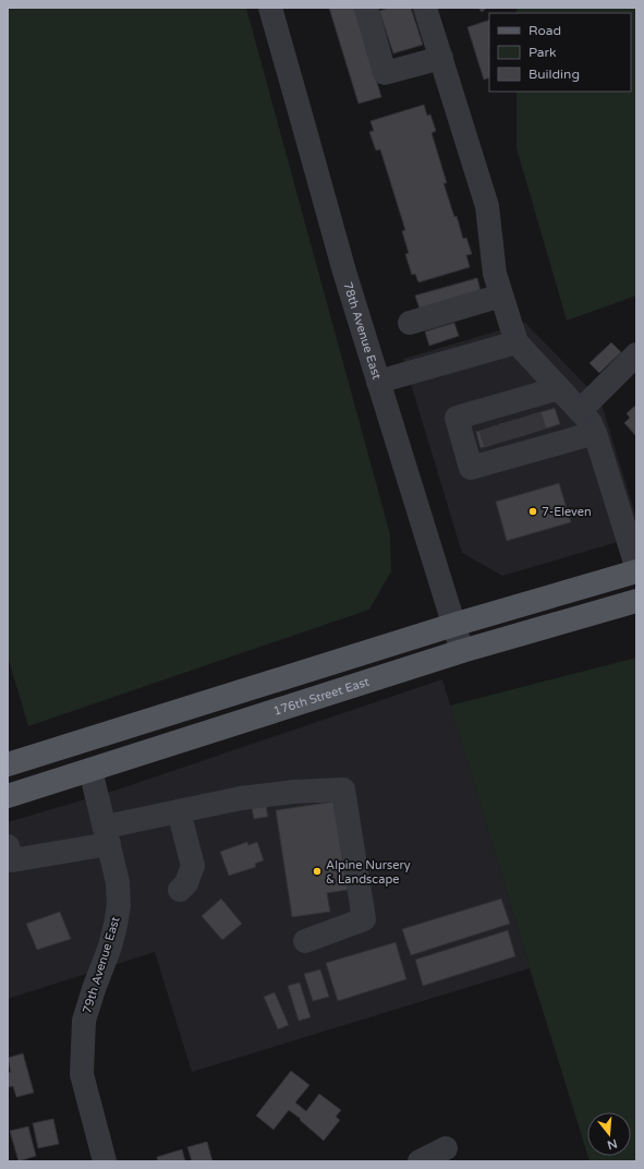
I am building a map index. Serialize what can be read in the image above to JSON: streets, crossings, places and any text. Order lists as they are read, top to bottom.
{
  "streets": {
    "main road": ["176th Street East"],
    "street": ["78th Avenue East", "79th Avenue East"]
  },
  "crossings": [
    ["78th Avenue East", "176th Street East"],
    ["176th Street East", "79th Avenue East"]
  ],
  "places": ["7-Eleven", "Alpine Nursery & Landscape"],
  "legend": ["Road", "Park", "Building"],
  "north": "bottom"
}
